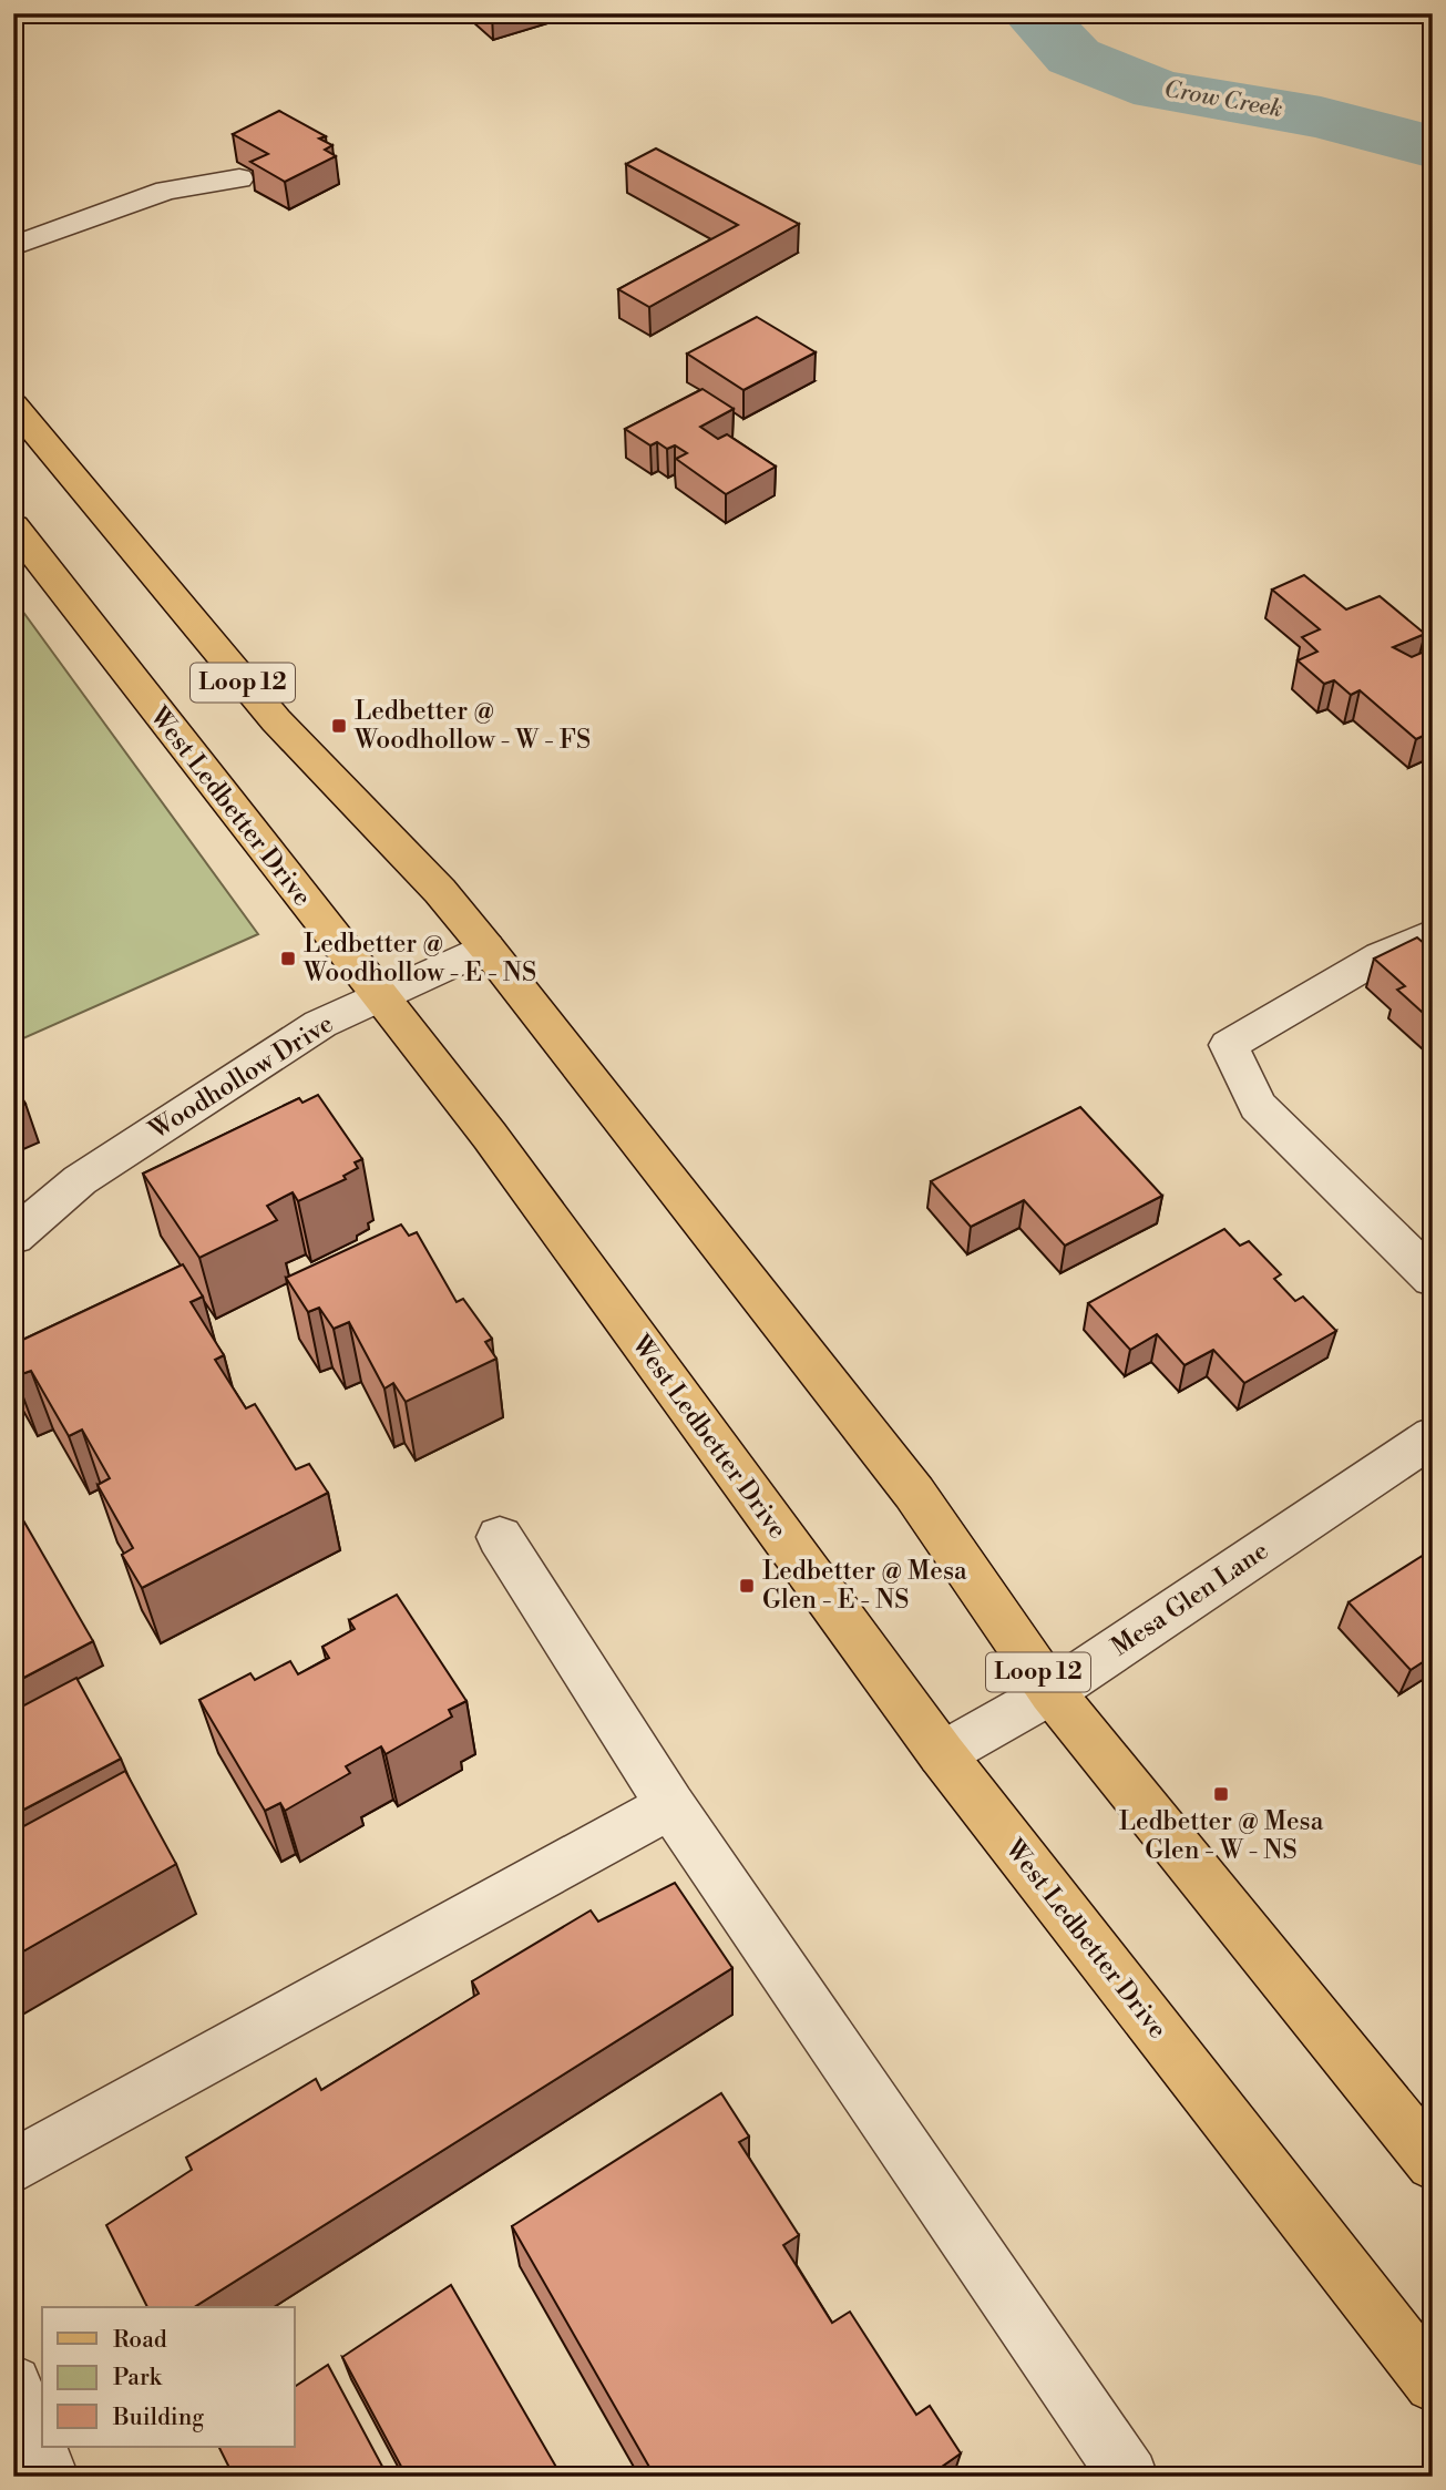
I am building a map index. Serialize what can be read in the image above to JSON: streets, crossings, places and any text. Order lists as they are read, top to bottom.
{
  "streets": {
    "main road": ["Loop 12", "West Ledbetter Drive"],
    "street": ["Woodhollow Drive", "Mesa Glen Lane"]
  },
  "crossings": [
    ["Loop 12", "Woodhollow Drive"],
    ["Loop 12", "Mesa Glen Lane"],
    ["West Ledbetter Drive", "Woodhollow Drive"],
    ["West Ledbetter Drive", "Mesa Glen Lane"]
  ],
  "water": ["Crow Creek"],
  "places": {
    "transit": [
      "Ledbetter @ Woodhollow - W - FS",
      "Ledbetter @ Woodhollow - E - NS",
      "Ledbetter @ Mesa Glen - E - NS",
      "Ledbetter @ Mesa Glen - W - NS"
    ]
  },
  "legend": ["Road", "Park", "Building"]
}
